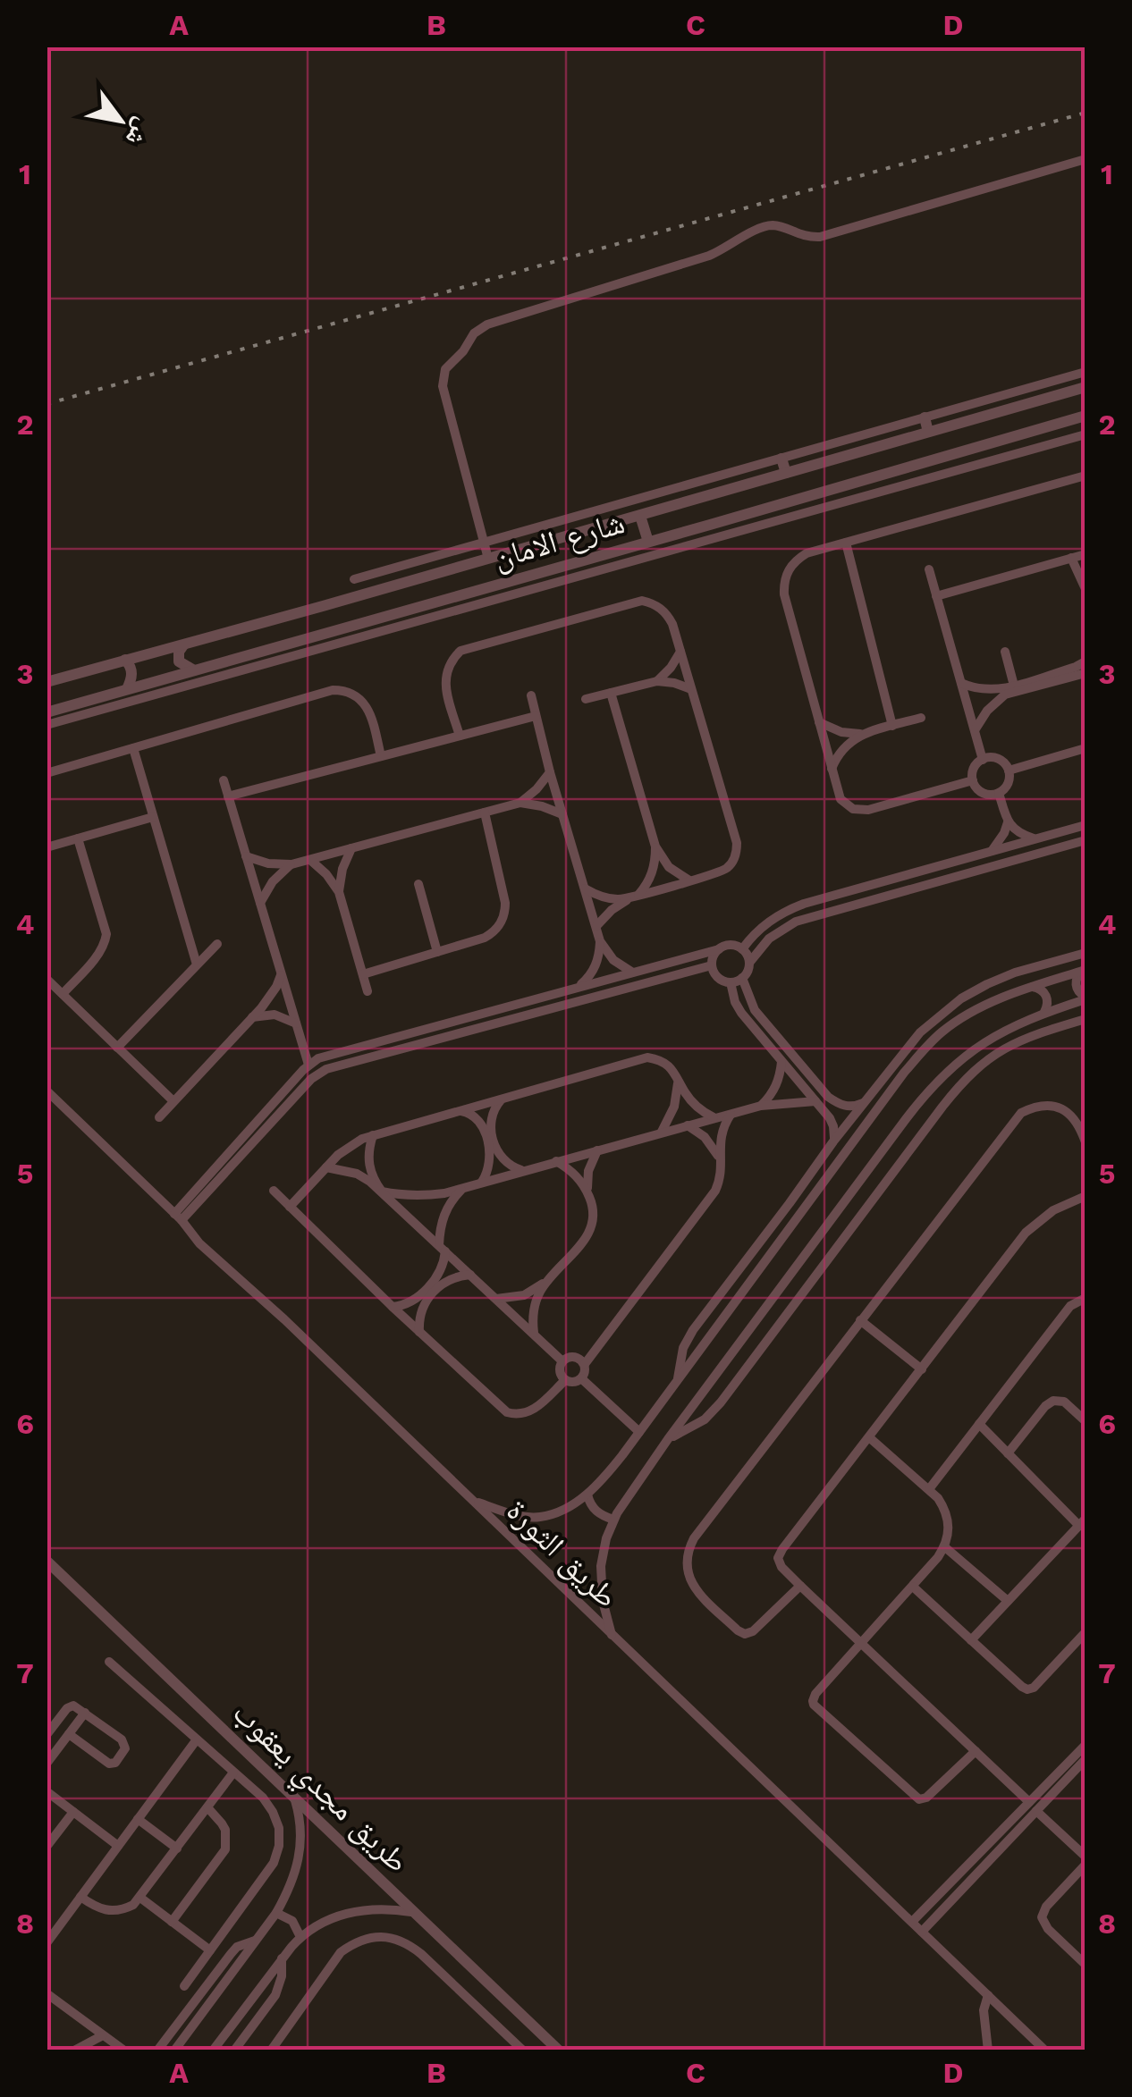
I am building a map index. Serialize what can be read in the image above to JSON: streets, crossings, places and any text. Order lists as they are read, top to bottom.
{
  "streets": {
    "street": ["شارع الامان", "طريق الثورة", "طريق مجدي يعقوب"]
  },
  "north": "bottom right",
  "grid": {
    "columns": [
      "A",
      "B",
      "C",
      "D"
    ],
    "rows": [
      "1",
      "2",
      "3",
      "4",
      "5",
      "6",
      "7",
      "8"
    ]
  }
}
